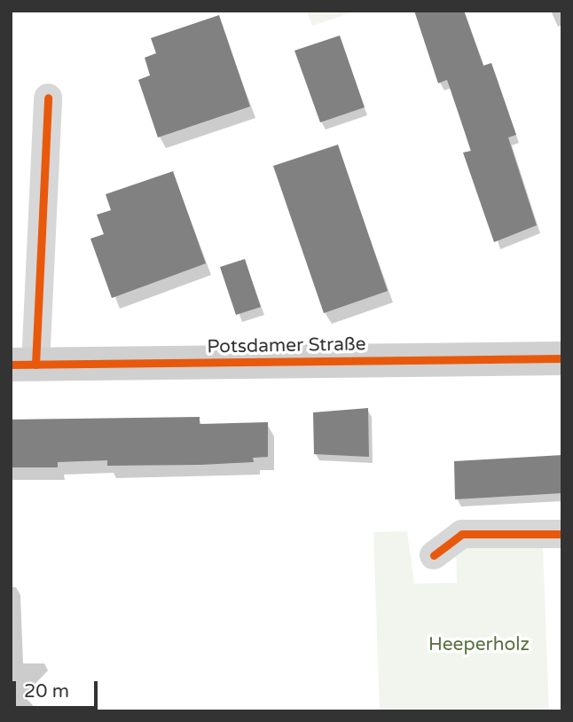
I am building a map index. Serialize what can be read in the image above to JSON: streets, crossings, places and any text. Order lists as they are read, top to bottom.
{
  "streets": {
    "street": ["Potsdamer Straße"]
  },
  "parks": ["Heeperholz"],
  "scale_bar": "20 m"
}
